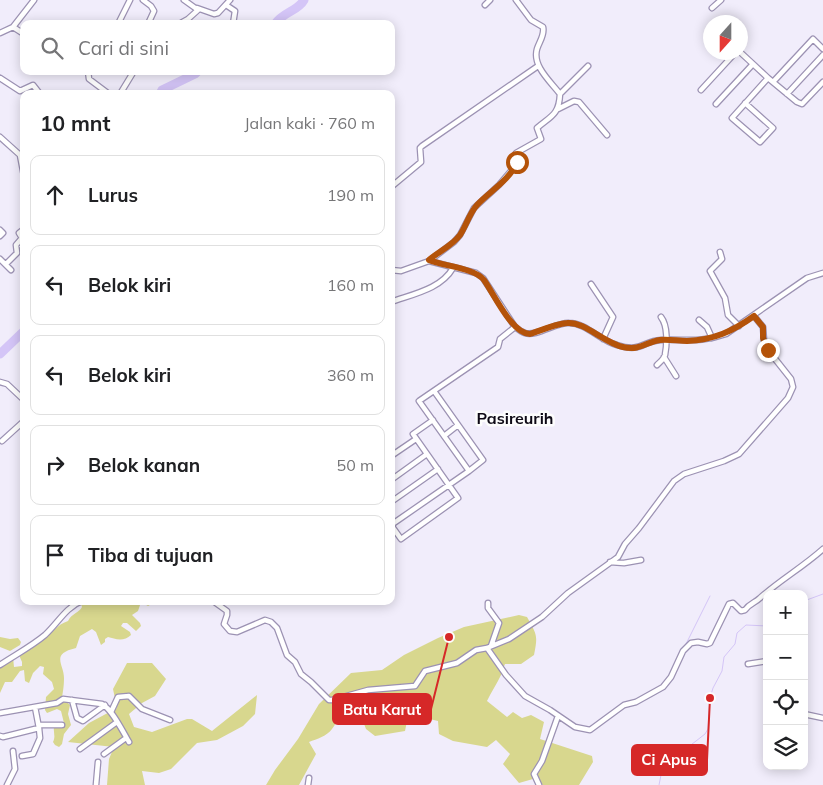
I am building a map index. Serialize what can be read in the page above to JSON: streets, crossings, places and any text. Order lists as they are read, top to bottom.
{
  "districts": ["Pasireurih"],
  "places": ["Batu Karut", "Ci Apus"],
  "north": "bottom",
  "page": {
    "search": "Cari di sini",
    "heading": ["10 mnt", "Jalan kaki · 760 m"],
    "list": [
      ["Lurus", "190 m"],
      ["Belok kiri", "160 m"],
      ["Belok kiri", "360 m"],
      ["Belok kanan", "50 m"],
      "Tiba di tujuan"
    ],
    "map_buttons": ["+", "−"]
  }
}
